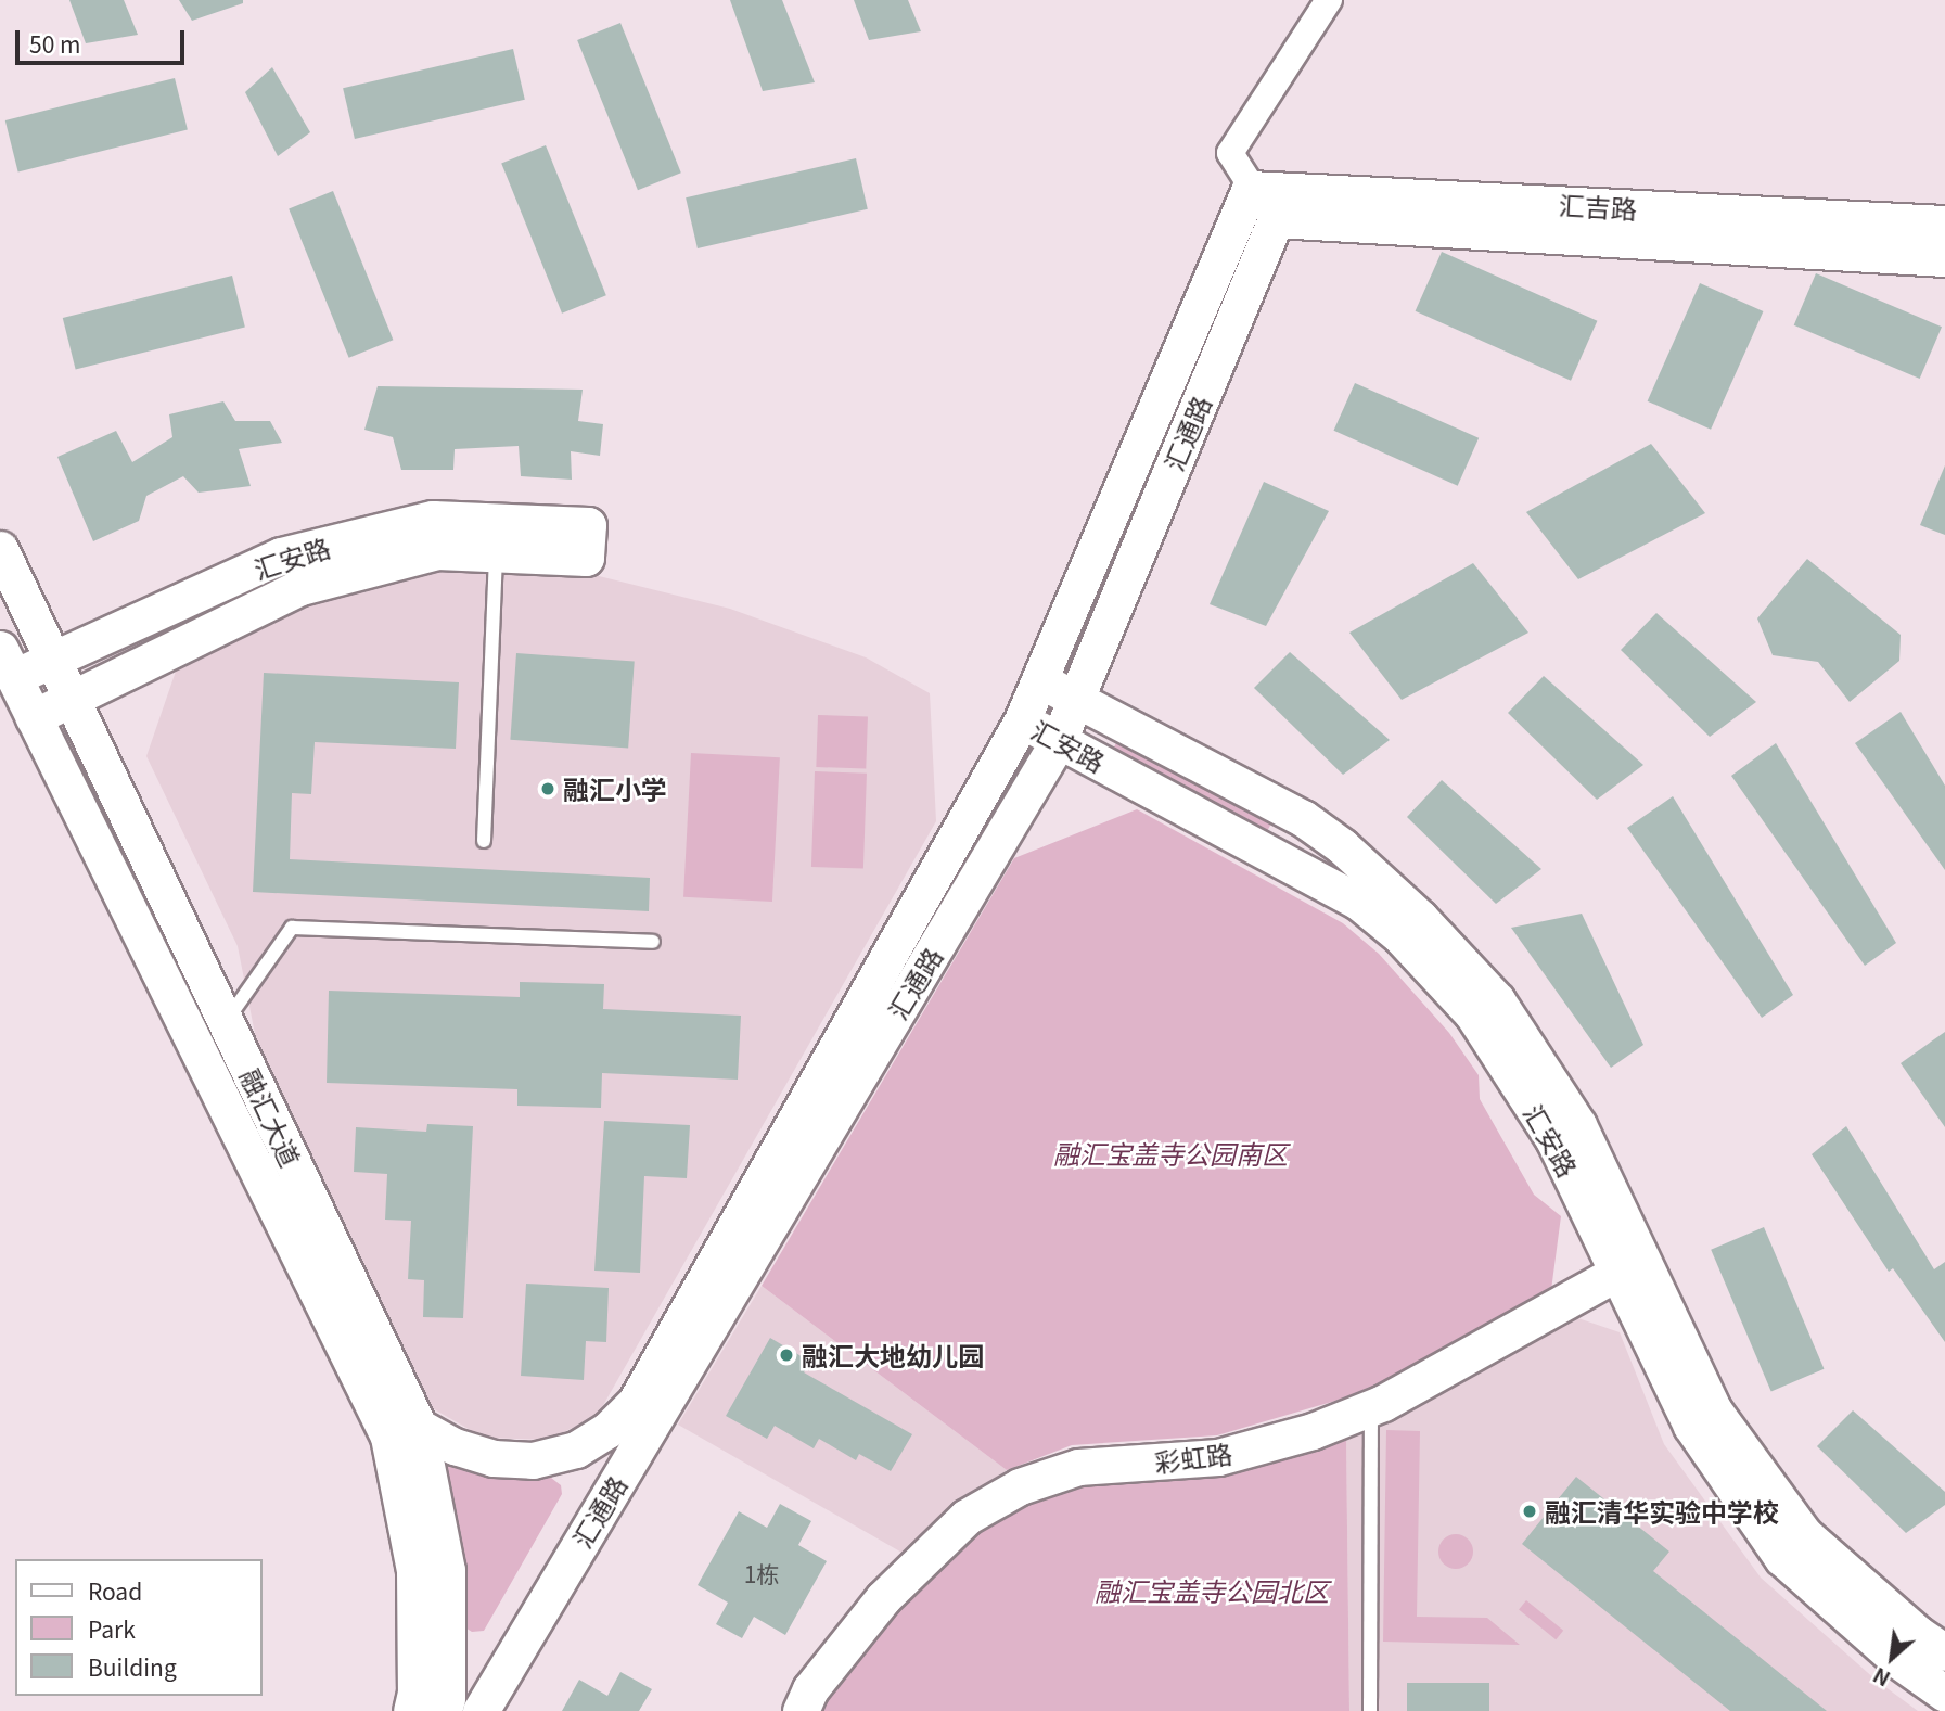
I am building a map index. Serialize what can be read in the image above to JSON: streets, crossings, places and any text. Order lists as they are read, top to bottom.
{
  "streets": {
    "street": [
      "汇吉路",
      "汇通路",
      "汇安路",
      "融汇大道",
      "彩虹路"
    ]
  },
  "crossings": [
    ["汇吉路", "汇通路"],
    ["汇通路", "汇安路"],
    ["汇通路", "融汇大道"],
    ["汇安路", "融汇大道"],
    ["汇安路", "彩虹路"]
  ],
  "parks": ["融汇宝盖寺公园南区", "融汇宝盖寺公园北区"],
  "places": ["融汇小学", "融汇大地幼儿园", "融汇清华实验中学校"],
  "house_numbers": ["1栋"],
  "legend": ["Road", "Park", "Building"],
  "scale_bar": "50 m",
  "north": "bottom left"
}
